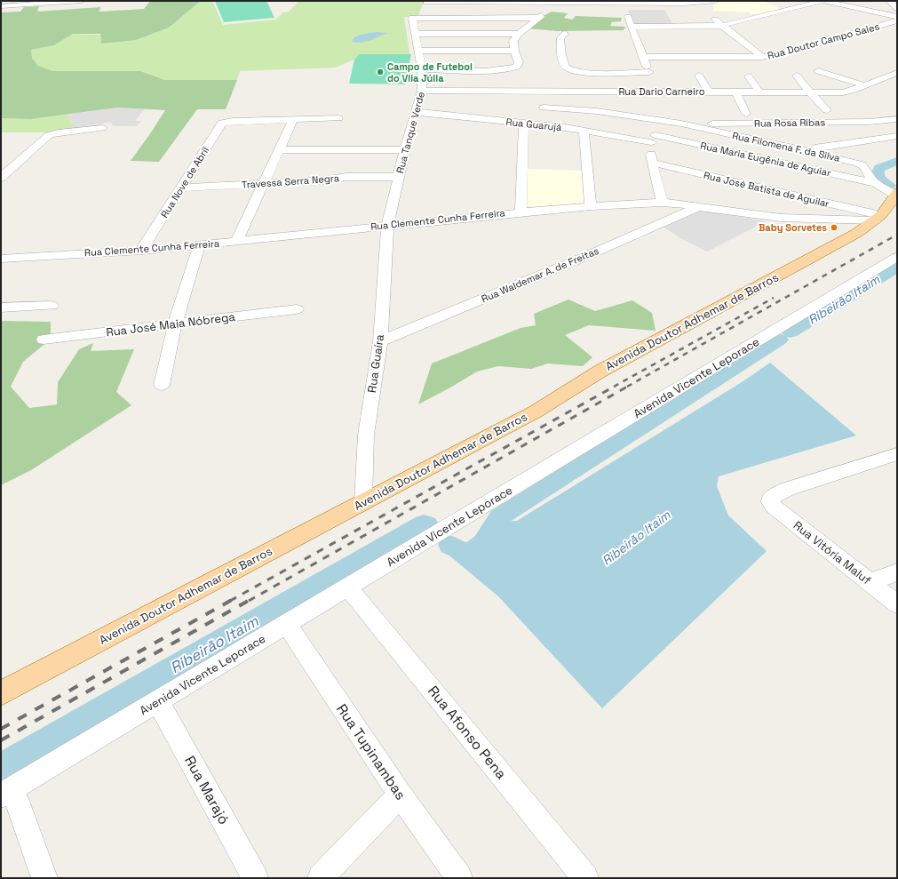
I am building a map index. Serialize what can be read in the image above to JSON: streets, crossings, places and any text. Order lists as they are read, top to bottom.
{
  "streets": {
    "main road": ["Avenida Doutor Adhemar de Barros"],
    "street": [
      "Rua Doutor Campo Sales",
      "Rua Dario Carneiro",
      "Rua Rosa Ribas",
      "Rua Guarujá",
      "Rua Tanque Verde",
      "Rua Filomena F. da Silva",
      "Rua Maria Eugênia de Aguiar",
      "Travessa Serra Negra",
      "Rua Nove de Abril",
      "Rua José Batista de Aguilar",
      "Rua Clemente Cunha Ferreira",
      "Rua Waldemar A. de Freitas",
      "Rua José Maia Nóbrega",
      "Rua Guaíra",
      "Avenida Vicente Leporace",
      "Rua Vitória Maluf",
      "Rua Afonso Pena",
      "Rua Tupinambas",
      "Rua Marajó"
    ]
  },
  "crossings": [
    ["Rua Dario Carneiro", "Rua Tanque Verde"],
    ["Rua Dario Carneiro", "Rua Filomena F. da Silva"],
    ["Rua Rosa Ribas", "Rua Filomena F. da Silva"],
    ["Rua Guarujá", "Rua Tanque Verde"],
    ["Rua Guarujá", "Rua Maria Eugênia de Aguiar"],
    ["Rua Tanque Verde", "Travessa Serra Negra"],
    ["Rua Tanque Verde", "Rua Clemente Cunha Ferreira"],
    ["Rua Tanque Verde", "Rua Guaíra"],
    ["Rua Filomena F. da Silva", "Rua Maria Eugênia de Aguiar"],
    ["Rua Filomena F. da Silva", "Avenida Doutor Adhemar de Barros"],
    ["Travessa Serra Negra", "Rua Nove de Abril"],
    ["Rua Nove de Abril", "Rua Clemente Cunha Ferreira"],
    ["Rua José Batista de Aguilar", "Rua Clemente Cunha Ferreira"],
    ["Rua José Batista de Aguilar", "Avenida Doutor Adhemar de Barros"],
    ["Rua Clemente Cunha Ferreira", "Rua Waldemar A. de Freitas"],
    ["Rua Clemente Cunha Ferreira", "Avenida Doutor Adhemar de Barros"],
    ["Rua Clemente Cunha Ferreira", "Rua Guaíra"],
    ["Rua Waldemar A. de Freitas", "Rua Guaíra"],
    ["Avenida Doutor Adhemar de Barros", "Rua Guaíra"],
    ["Avenida Vicente Leporace", "Rua Afonso Pena"],
    ["Avenida Vicente Leporace", "Rua Tupinambas"],
    ["Avenida Vicente Leporace", "Rua Marajó"]
  ],
  "water": ["Ribeirão Itaim"],
  "places": ["Campo de Futebol do Vila Júlia", "Baby Sorvetes"]
}
